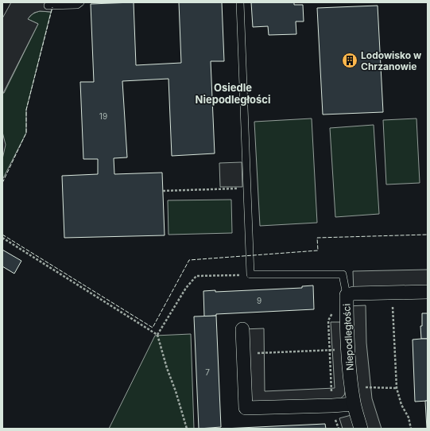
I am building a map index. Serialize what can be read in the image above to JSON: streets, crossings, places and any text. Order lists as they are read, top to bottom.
{
  "streets": {
    "street": ["Niepodległości"]
  },
  "districts": ["Osiedle Niepodległości"],
  "places": {
    "building": ["Lodowisko w Chrzanowie"]
  },
  "house_numbers": ["19", "9", "7"]
}
